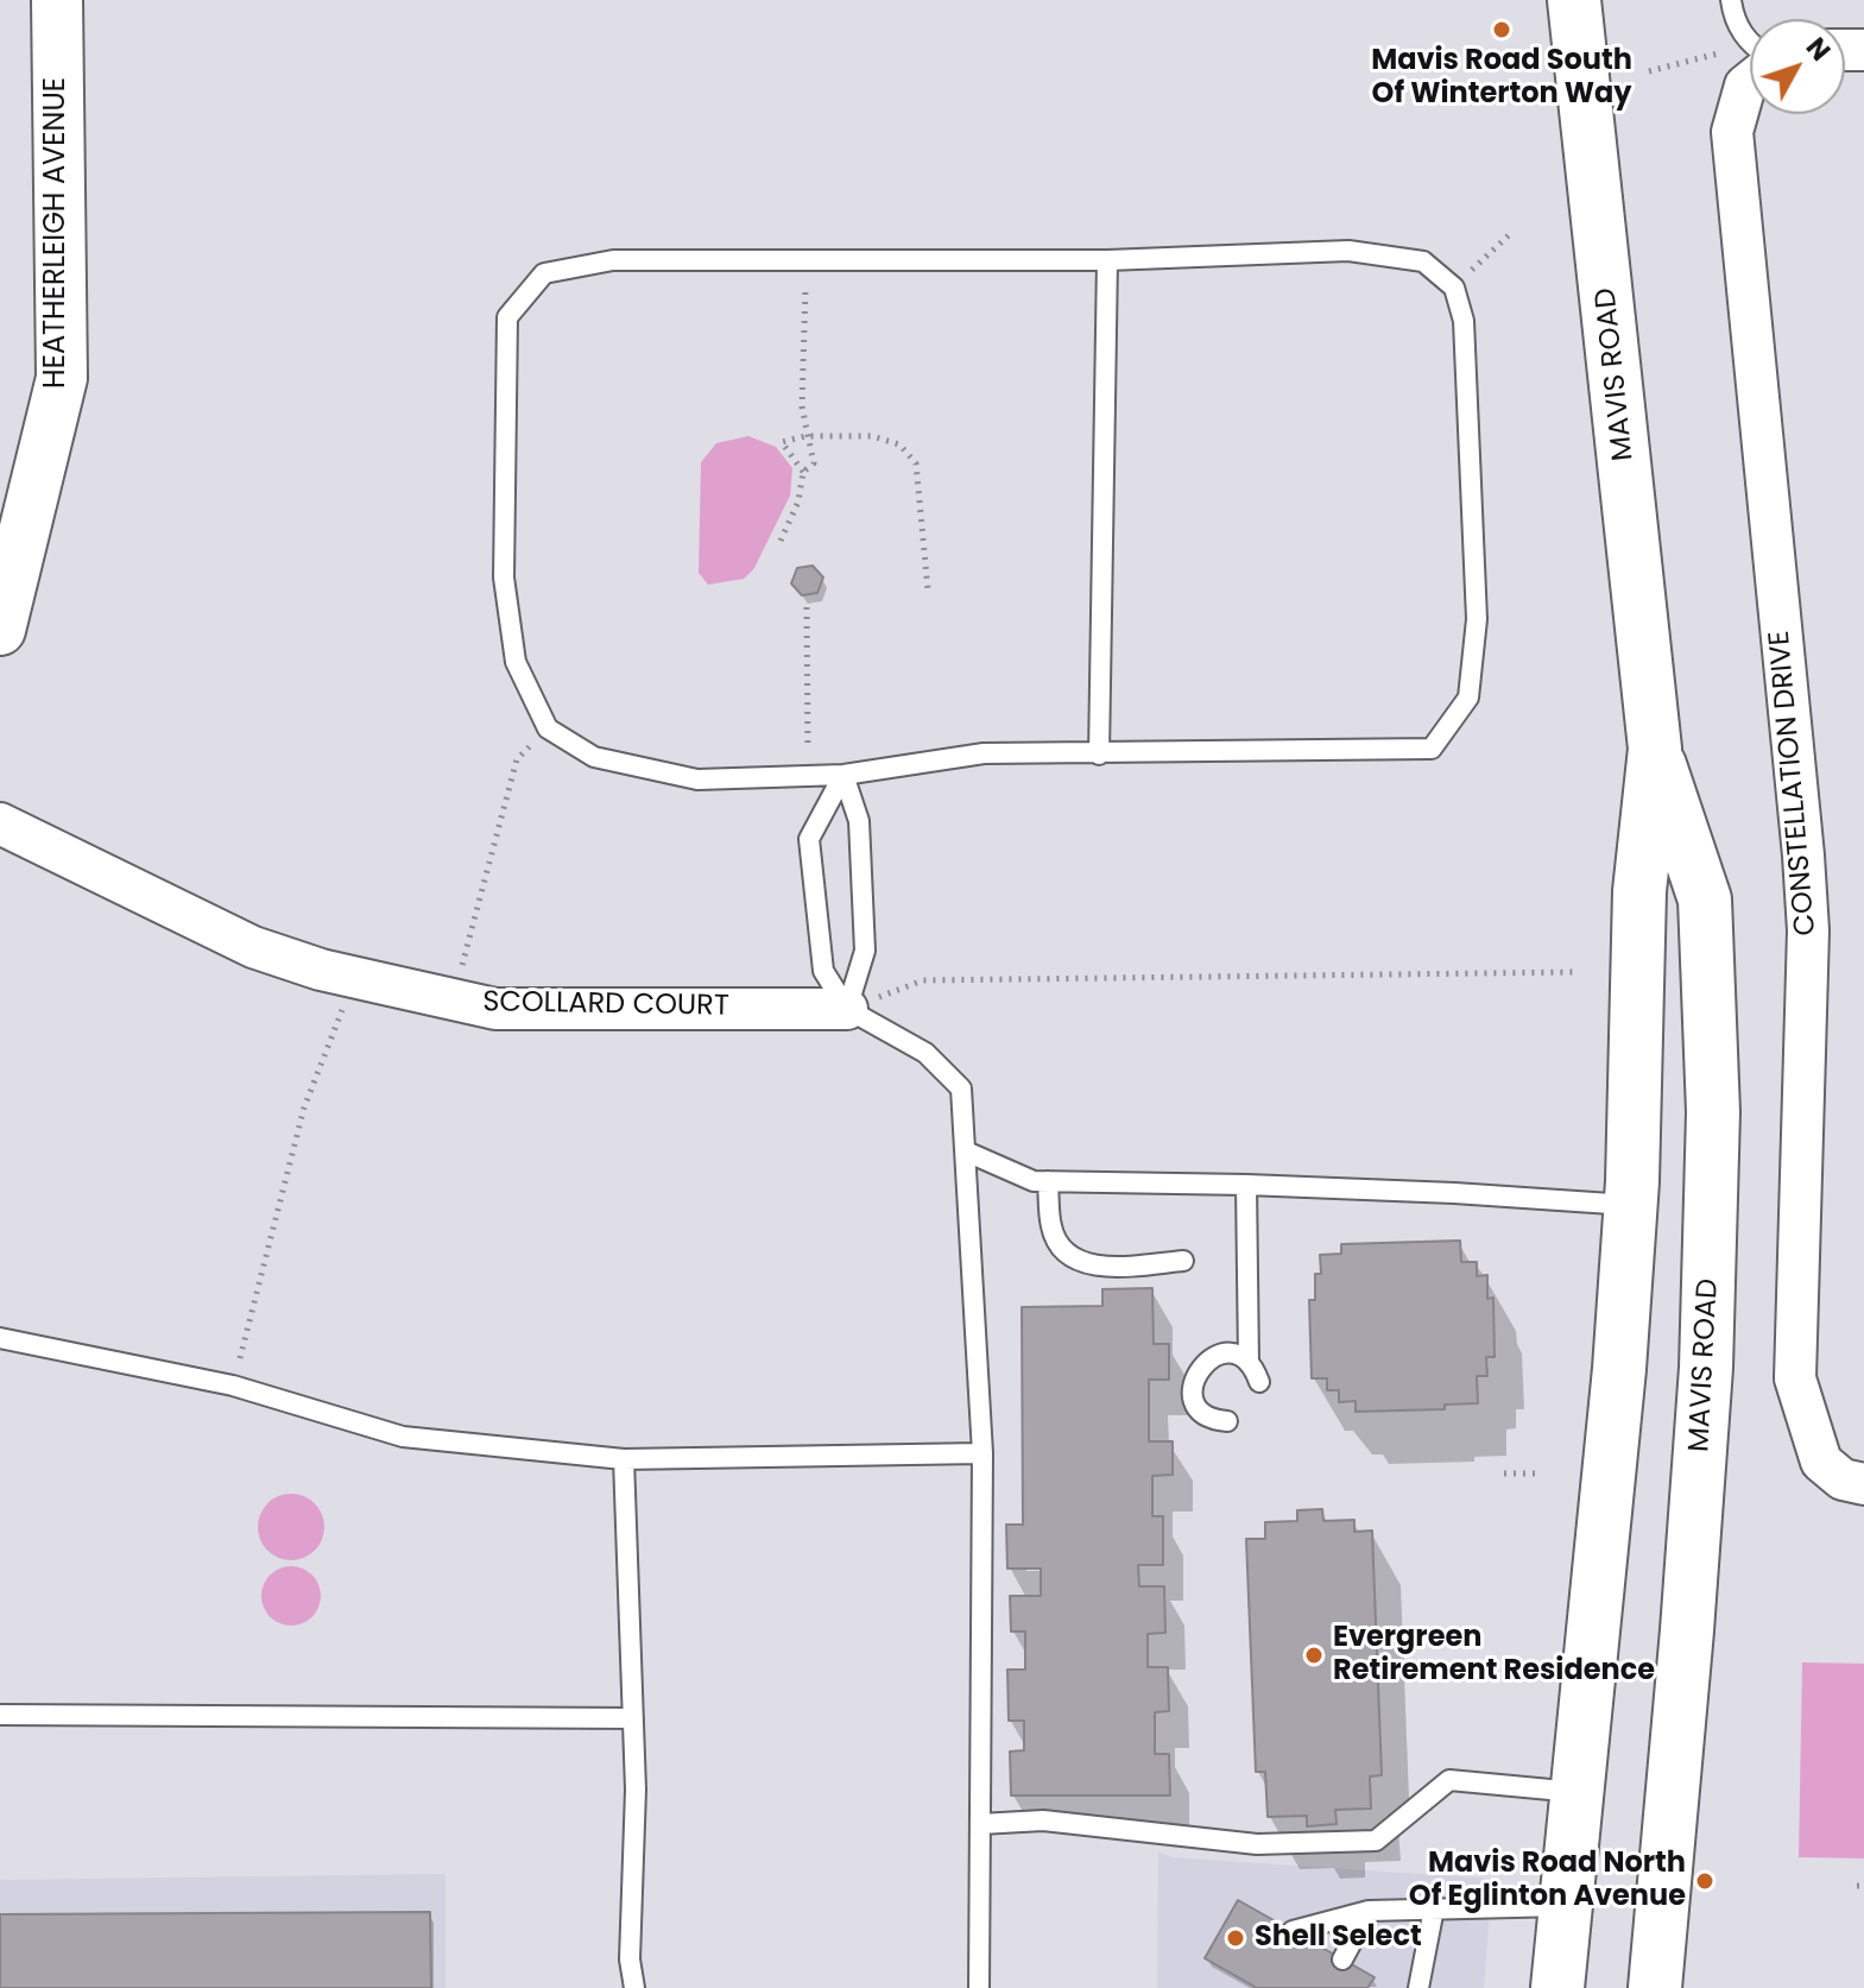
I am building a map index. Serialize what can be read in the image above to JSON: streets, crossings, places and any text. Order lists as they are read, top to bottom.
{
  "streets": {
    "main road": ["MAVIS ROAD"],
    "street": ["HEATHERLEIGH AVENUE", "CONSTELLATION DRIVE", "SCOLLARD COURT"]
  },
  "places": [
    "Mavis Road South Of Winterton Way",
    "Evergreen Retirement Residence",
    "Mavis Road North Of Eglinton Avenue",
    "Shell Select"
  ],
  "north": "top right"
}
